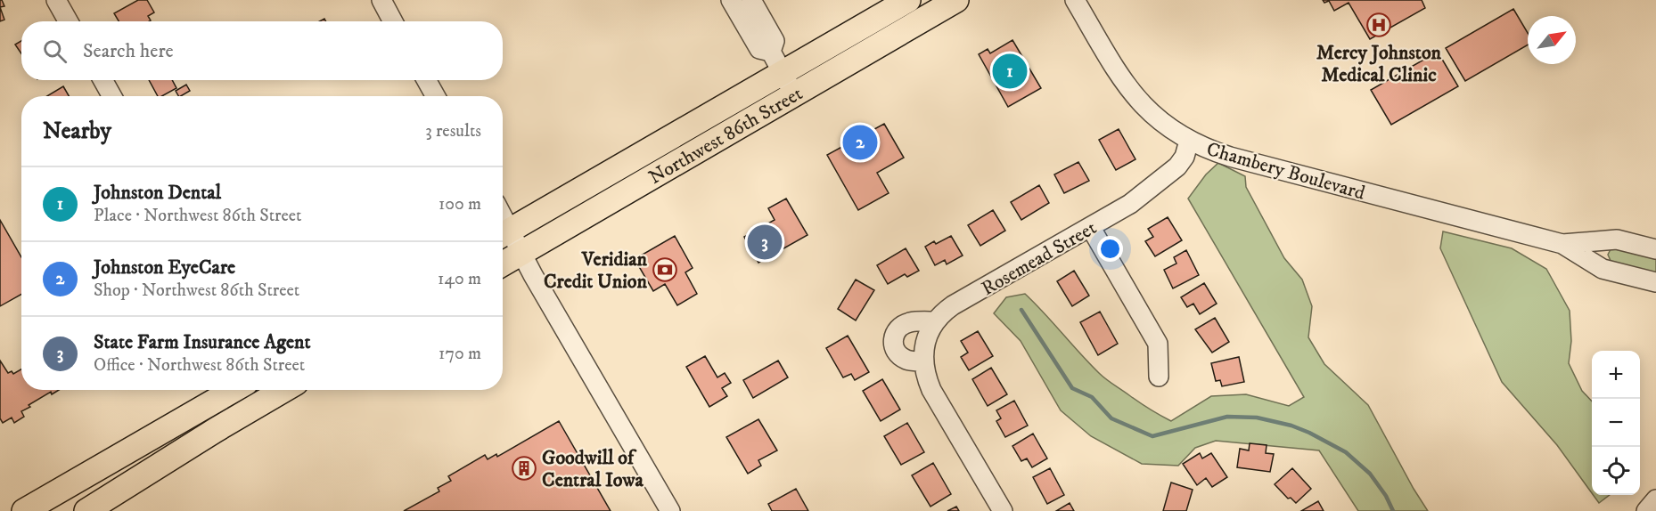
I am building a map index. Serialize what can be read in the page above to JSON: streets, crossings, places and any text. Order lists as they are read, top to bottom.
{
  "streets": {
    "main road": ["Northwest 86th Street"],
    "street": ["Chambery Boulevard", "Rosemead Street"]
  },
  "crossings": [
    ["Chambery Boulevard", "Rosemead Street"]
  ],
  "places": {
    "hospital": ["Mercy Johnston Medical Clinic"],
    "bank": ["Veridian Credit Union"],
    "building": ["Goodwill of Central Iowa"]
  },
  "north": "top right",
  "page": {
    "search": "Search here",
    "pins": ["1", "2", "3"],
    "heading": ["Nearby", "3 results"],
    "list": [
      {
        "mark": "1",
        "name": "Johnston Dental",
        "note": "Place · Northwest 86th Street",
        "value": "100 m"
      },
      {
        "mark": "2",
        "name": "Johnston EyeCare",
        "note": "Shop · Northwest 86th Street",
        "value": "140 m"
      },
      {
        "mark": "3",
        "name": "State Farm Insurance Agent",
        "note": "Office · Northwest 86th Street",
        "value": "170 m"
      }
    ],
    "map_buttons": ["+", "−"]
  }
}
